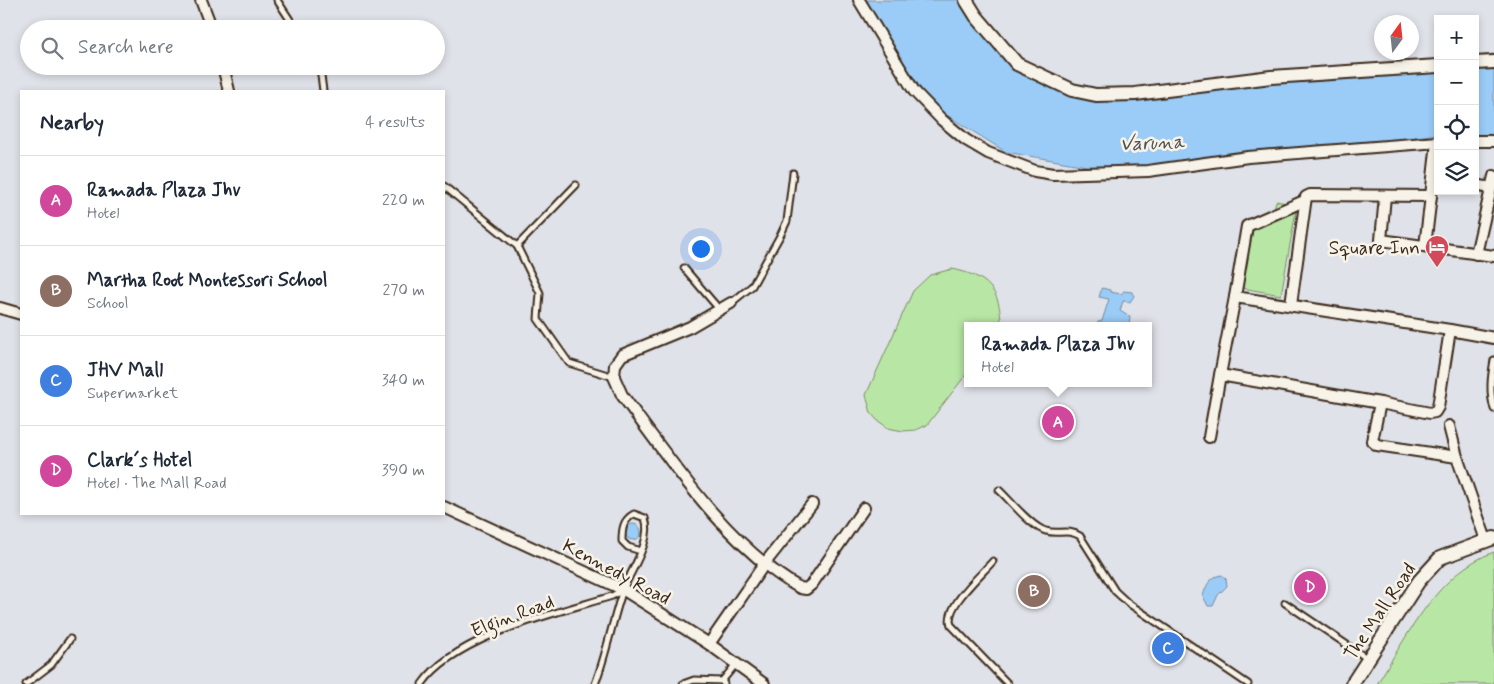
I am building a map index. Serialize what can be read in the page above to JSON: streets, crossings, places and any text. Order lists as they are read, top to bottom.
{
  "streets": {
    "street": ["Kennedy Road", "The Mall Road"],
    "lane": ["Elgin Road"]
  },
  "crossings": [
    ["Kennedy Road", "Elgin Road"]
  ],
  "water": ["Varuna"],
  "places": {
    "hotel": ["Square Inn"]
  },
  "north": "top",
  "page": {
    "map_buttons": ["+", "−"],
    "search": "Search here",
    "heading": ["Nearby", "4 results"],
    "list": [
      {
        "mark": "A",
        "name": "Ramada Plaza Jhv",
        "note": "Hotel",
        "value": "220 m"
      },
      {
        "mark": "B",
        "name": "Martha Root Montessori School",
        "note": "School",
        "value": "270 m"
      },
      {
        "mark": "C",
        "name": "JHV Mall",
        "note": "Supermarket",
        "value": "340 m"
      },
      {
        "mark": "D",
        "name": "Clark´s Hotel",
        "note": "Hotel · The Mall Road",
        "value": "390 m"
      }
    ],
    "popup": ["Ramada Plaza Jhv", "Hotel"],
    "pins": [
      "A",
      "D",
      "B",
      "C"
    ]
  }
}
